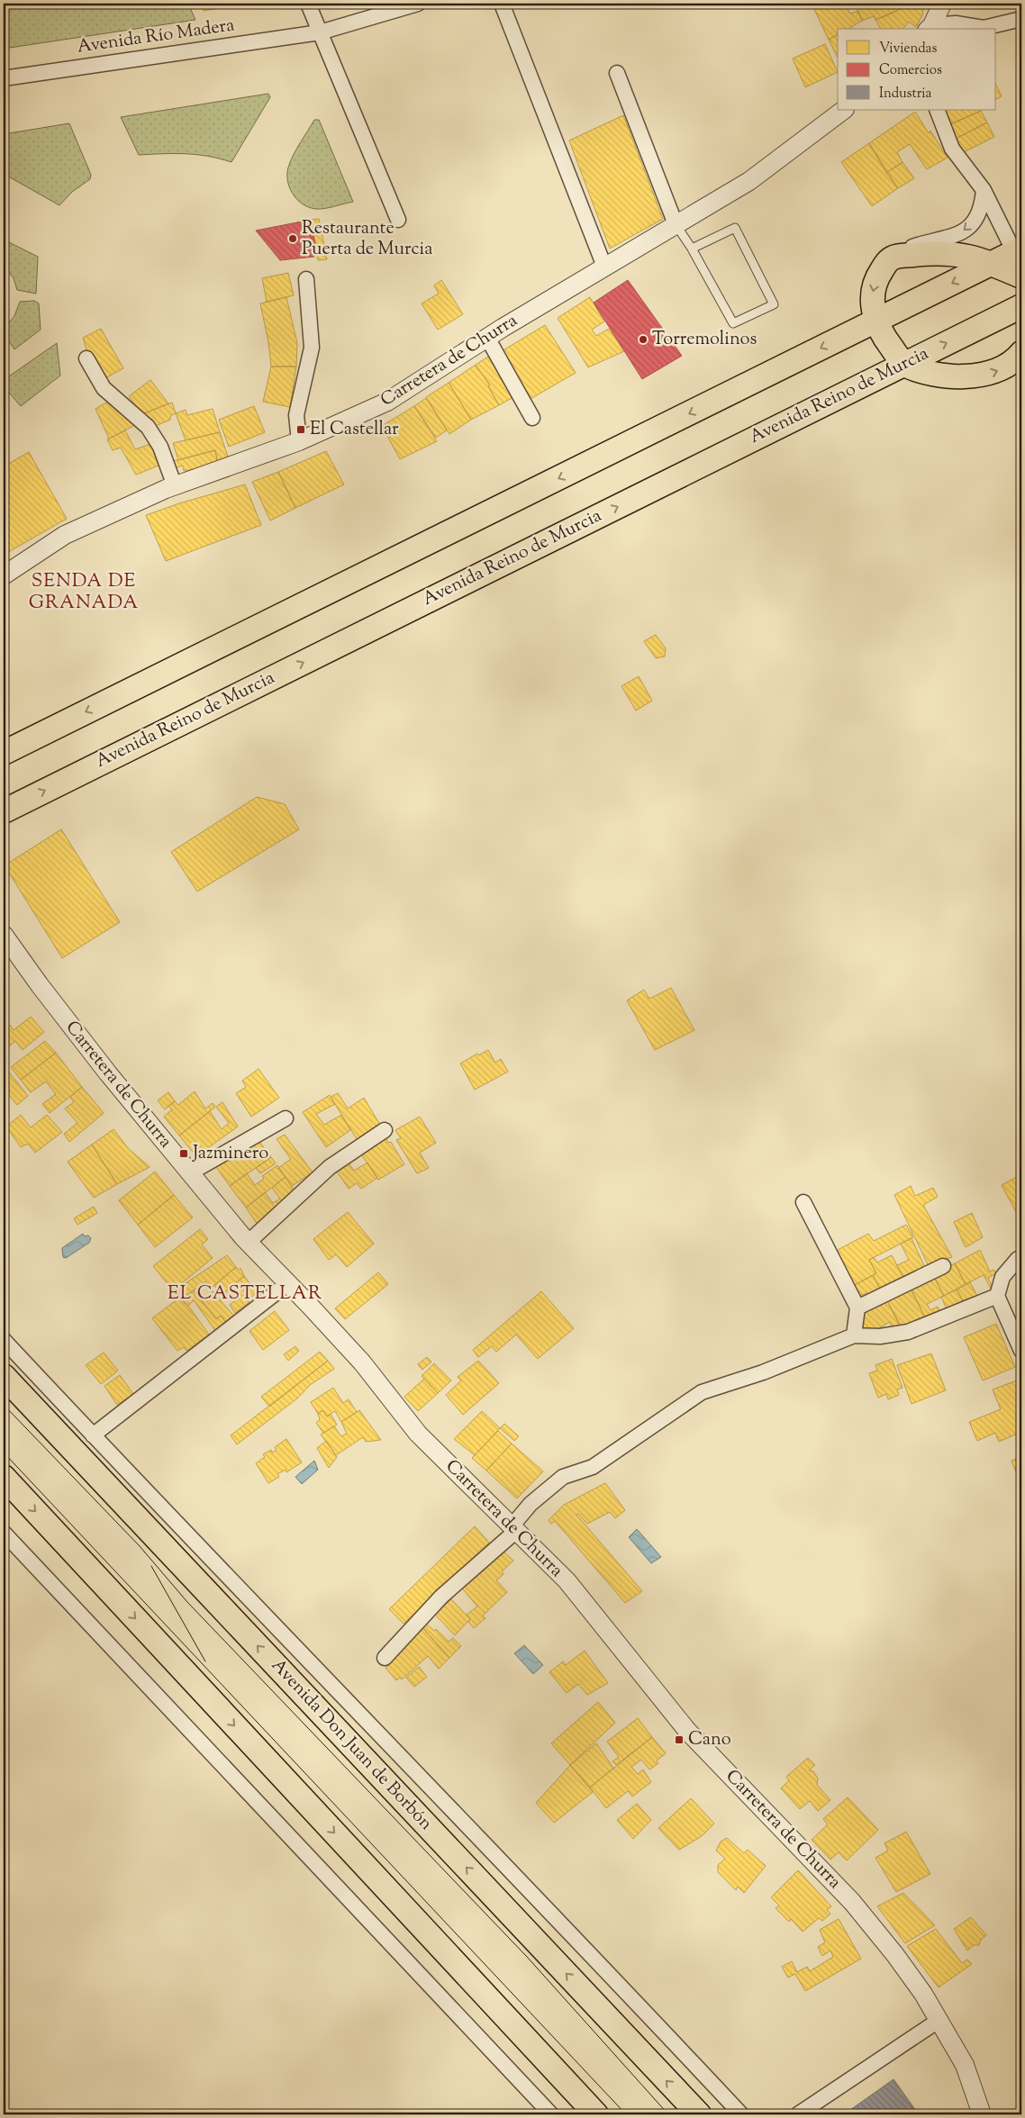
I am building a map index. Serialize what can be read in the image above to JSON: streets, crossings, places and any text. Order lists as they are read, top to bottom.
{
  "streets": {
    "main road": ["Avenida Reino de Murcia", "Avenida Don Juan de Borbón"],
    "street": ["Avenida Río Madera", "Carretera de Churra"]
  },
  "districts": ["SENDA DE GRANADA", "EL CASTELLAR"],
  "places": {
    "other": ["Restaurante Puerta de Murcia", "Torremolinos"],
    "transit": ["El Castellar", "Jazminero", "Cano"]
  },
  "legend": ["Viviendas", "Comercios", "Industria"]
}
